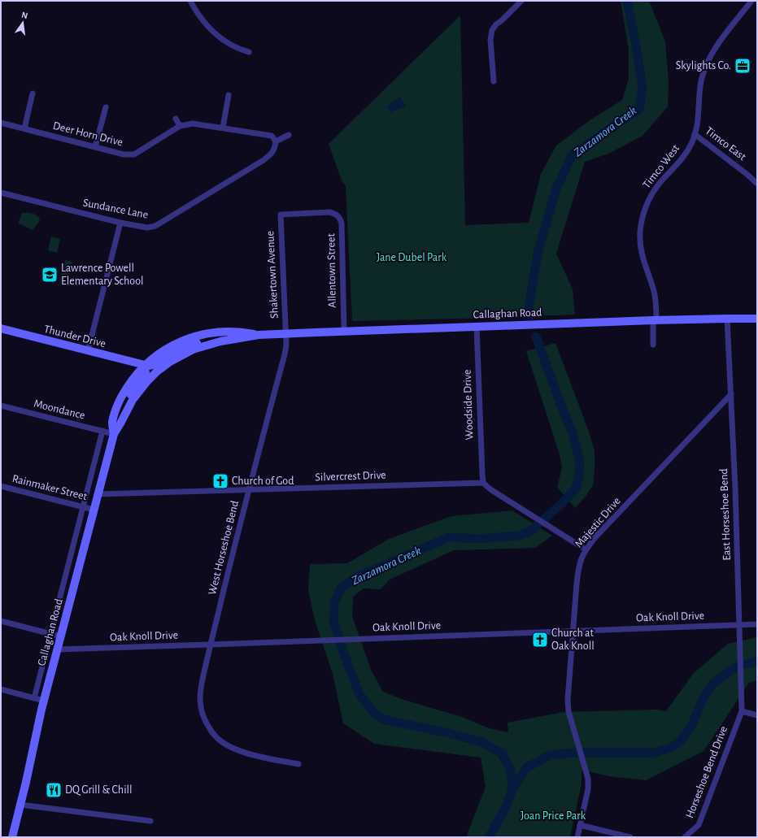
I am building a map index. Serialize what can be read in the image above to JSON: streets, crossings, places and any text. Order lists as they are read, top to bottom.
{
  "streets": {
    "main road": ["Callaghan Road", "Thunder Drive"],
    "street": [
      "Deer Horn Drive",
      "Timco East",
      "Timco West",
      "Sundance Lane",
      "Allentown Street",
      "Shakertown Avenue",
      "Woodside Drive",
      "Moondance",
      "Silvercrest Drive",
      "Rainmaker Street",
      "East Horseshoe Bend",
      "Majestic Drive",
      "West Horseshoe Bend",
      "Oak Knoll Drive",
      "Horseshoe Bend Drive"
    ]
  },
  "crossings": [
    ["Deer Horn Drive", "Sundance Lane"],
    ["Timco East", "Timco West"],
    ["Timco West", "Callaghan Road"],
    ["Allentown Street", "Shakertown Avenue"],
    ["Allentown Street", "Callaghan Road"],
    ["Shakertown Avenue", "Callaghan Road"],
    ["Shakertown Avenue", "West Horseshoe Bend"],
    ["Callaghan Road", "Thunder Drive"],
    ["Callaghan Road", "Woodside Drive"],
    ["Callaghan Road", "Moondance"],
    ["Callaghan Road", "Silvercrest Drive"],
    ["Callaghan Road", "Rainmaker Street"],
    ["Callaghan Road", "East Horseshoe Bend"],
    ["Callaghan Road", "West Horseshoe Bend"],
    ["Callaghan Road", "Oak Knoll Drive"],
    ["Woodside Drive", "Silvercrest Drive"],
    ["Silvercrest Drive", "West Horseshoe Bend"],
    ["East Horseshoe Bend", "Majestic Drive"],
    ["East Horseshoe Bend", "Oak Knoll Drive"],
    ["East Horseshoe Bend", "Horseshoe Bend Drive"],
    ["Majestic Drive", "Oak Knoll Drive"],
    ["West Horseshoe Bend", "Oak Knoll Drive"]
  ],
  "water": ["Zarzamora Creek"],
  "parks": ["Jane Dubel Park", "Joan Price Park"],
  "places": {
    "office": ["Skylights Co."],
    "school or university": ["Lawrence Powell Elementary School"],
    "church": ["Church of God", "Church at Oak Knoll"],
    "restaurant": ["DQ Grill & Chill"]
  },
  "north": "top"
}
